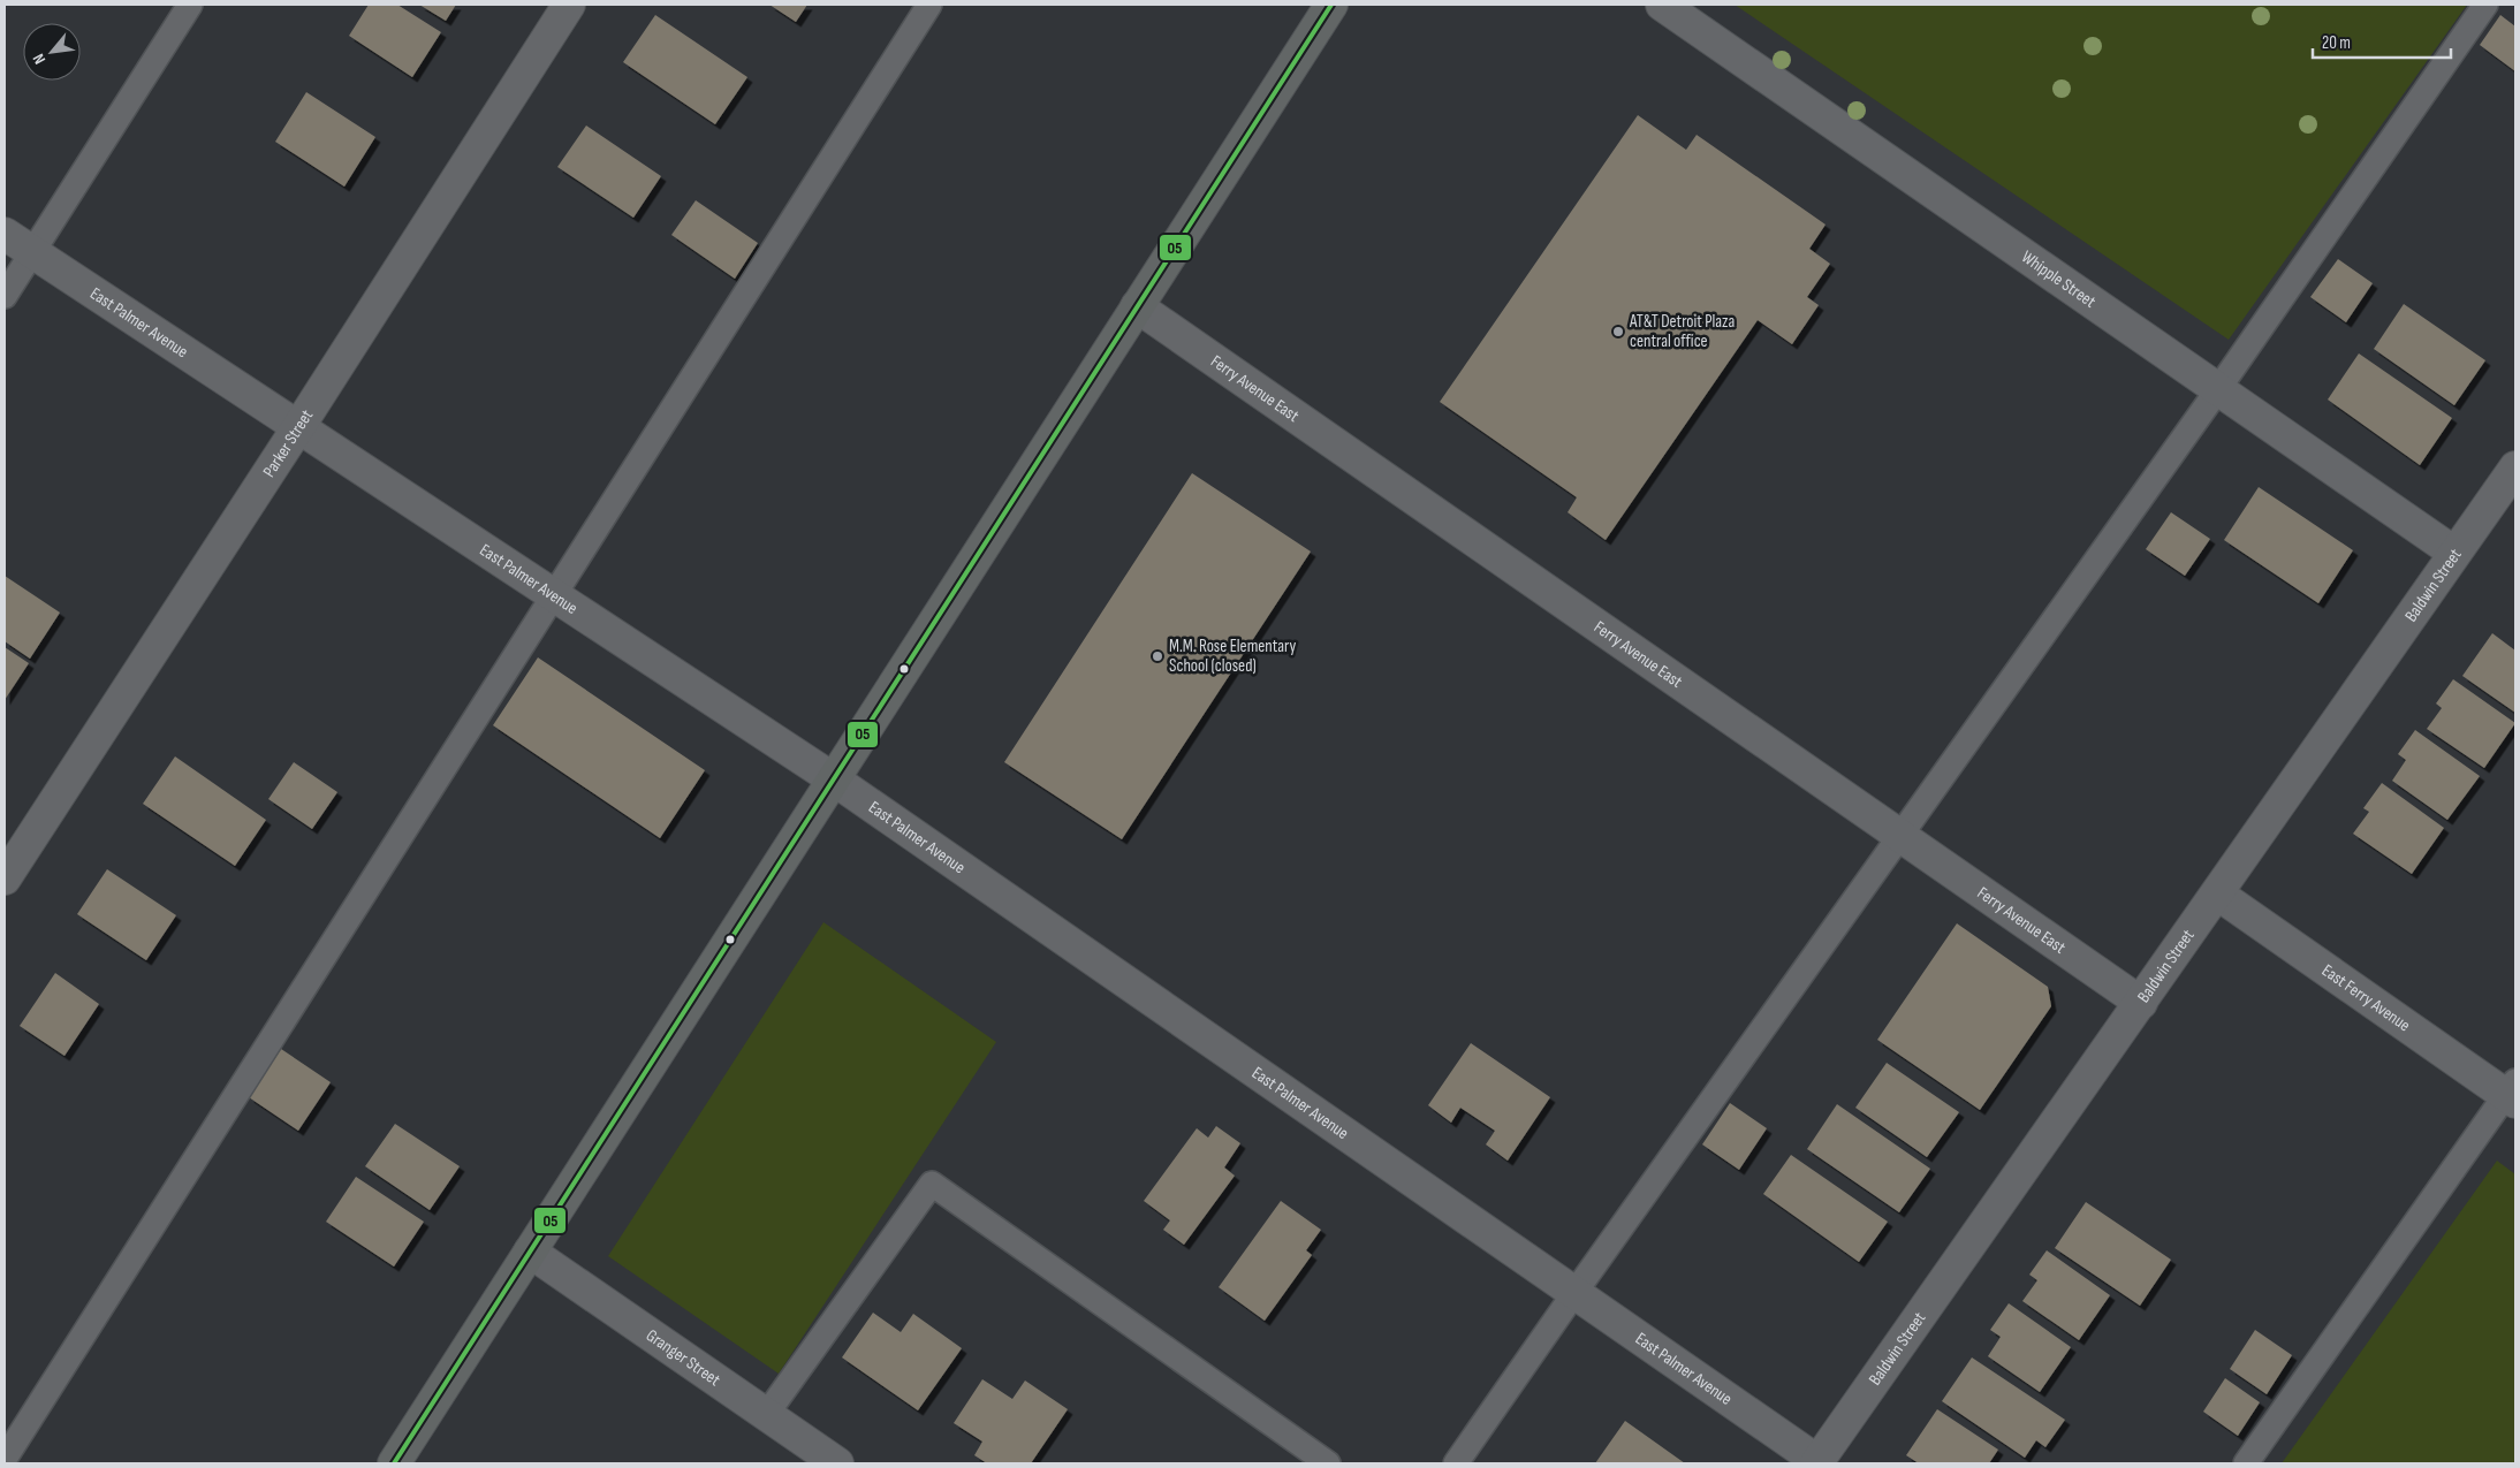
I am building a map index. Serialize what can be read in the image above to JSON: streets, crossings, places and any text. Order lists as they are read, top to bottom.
{
  "streets": {
    "street": [
      "Whipple Street",
      "East Palmer Avenue",
      "Ferry Avenue East",
      "Parker Street",
      "Baldwin Street",
      "East Ferry Avenue",
      "Granger Street"
    ]
  },
  "crossings": [
    ["Whipple Street", "Baldwin Street"],
    ["East Palmer Avenue", "Parker Street"],
    ["East Palmer Avenue", "Baldwin Street"],
    ["Ferry Avenue East", "Baldwin Street"],
    ["Baldwin Street", "East Ferry Avenue"]
  ],
  "places": ["AT&T Detroit Plaza central office", "M.M. Rose Elementary School (closed)"],
  "lines": ["transit line 05"],
  "scale_bar": "20 m",
  "north": "bottom left"
}
